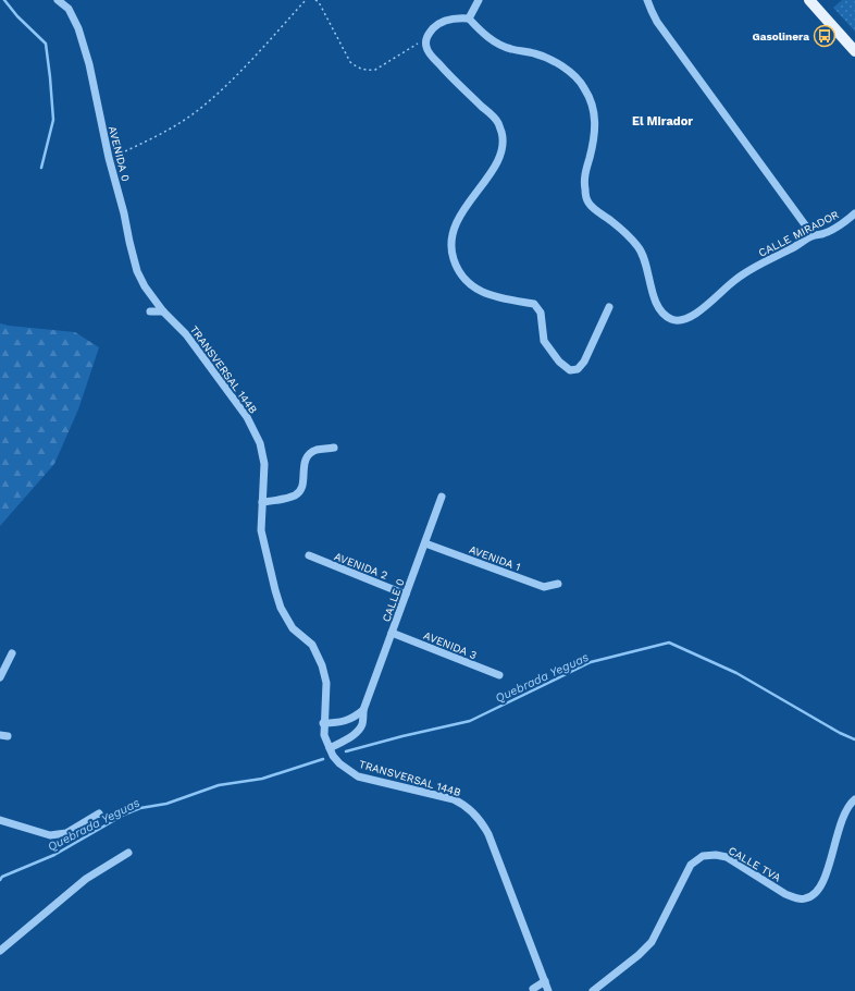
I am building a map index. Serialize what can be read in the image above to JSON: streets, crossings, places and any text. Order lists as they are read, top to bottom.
{
  "streets": {
    "street": [
      "AVENIDA 0",
      "CALLE MIRADOR",
      "TRANSVERSAL 144B",
      "AVENIDA 1",
      "AVENIDA 2",
      "CALLE 0",
      "AVENIDA 3",
      "CALLE TVA"
    ]
  },
  "crossings": [
    ["AVENIDA 0", "TRANSVERSAL 144B"],
    ["TRANSVERSAL 144B", "CALLE 0"],
    ["AVENIDA 1", "CALLE 0"],
    ["AVENIDA 2", "CALLE 0"],
    ["CALLE 0", "AVENIDA 3"]
  ],
  "districts": ["El Mirador"],
  "water": ["Quebrada Yeguas"],
  "places": {
    "bus stop": ["Gasolinera"]
  }
}
